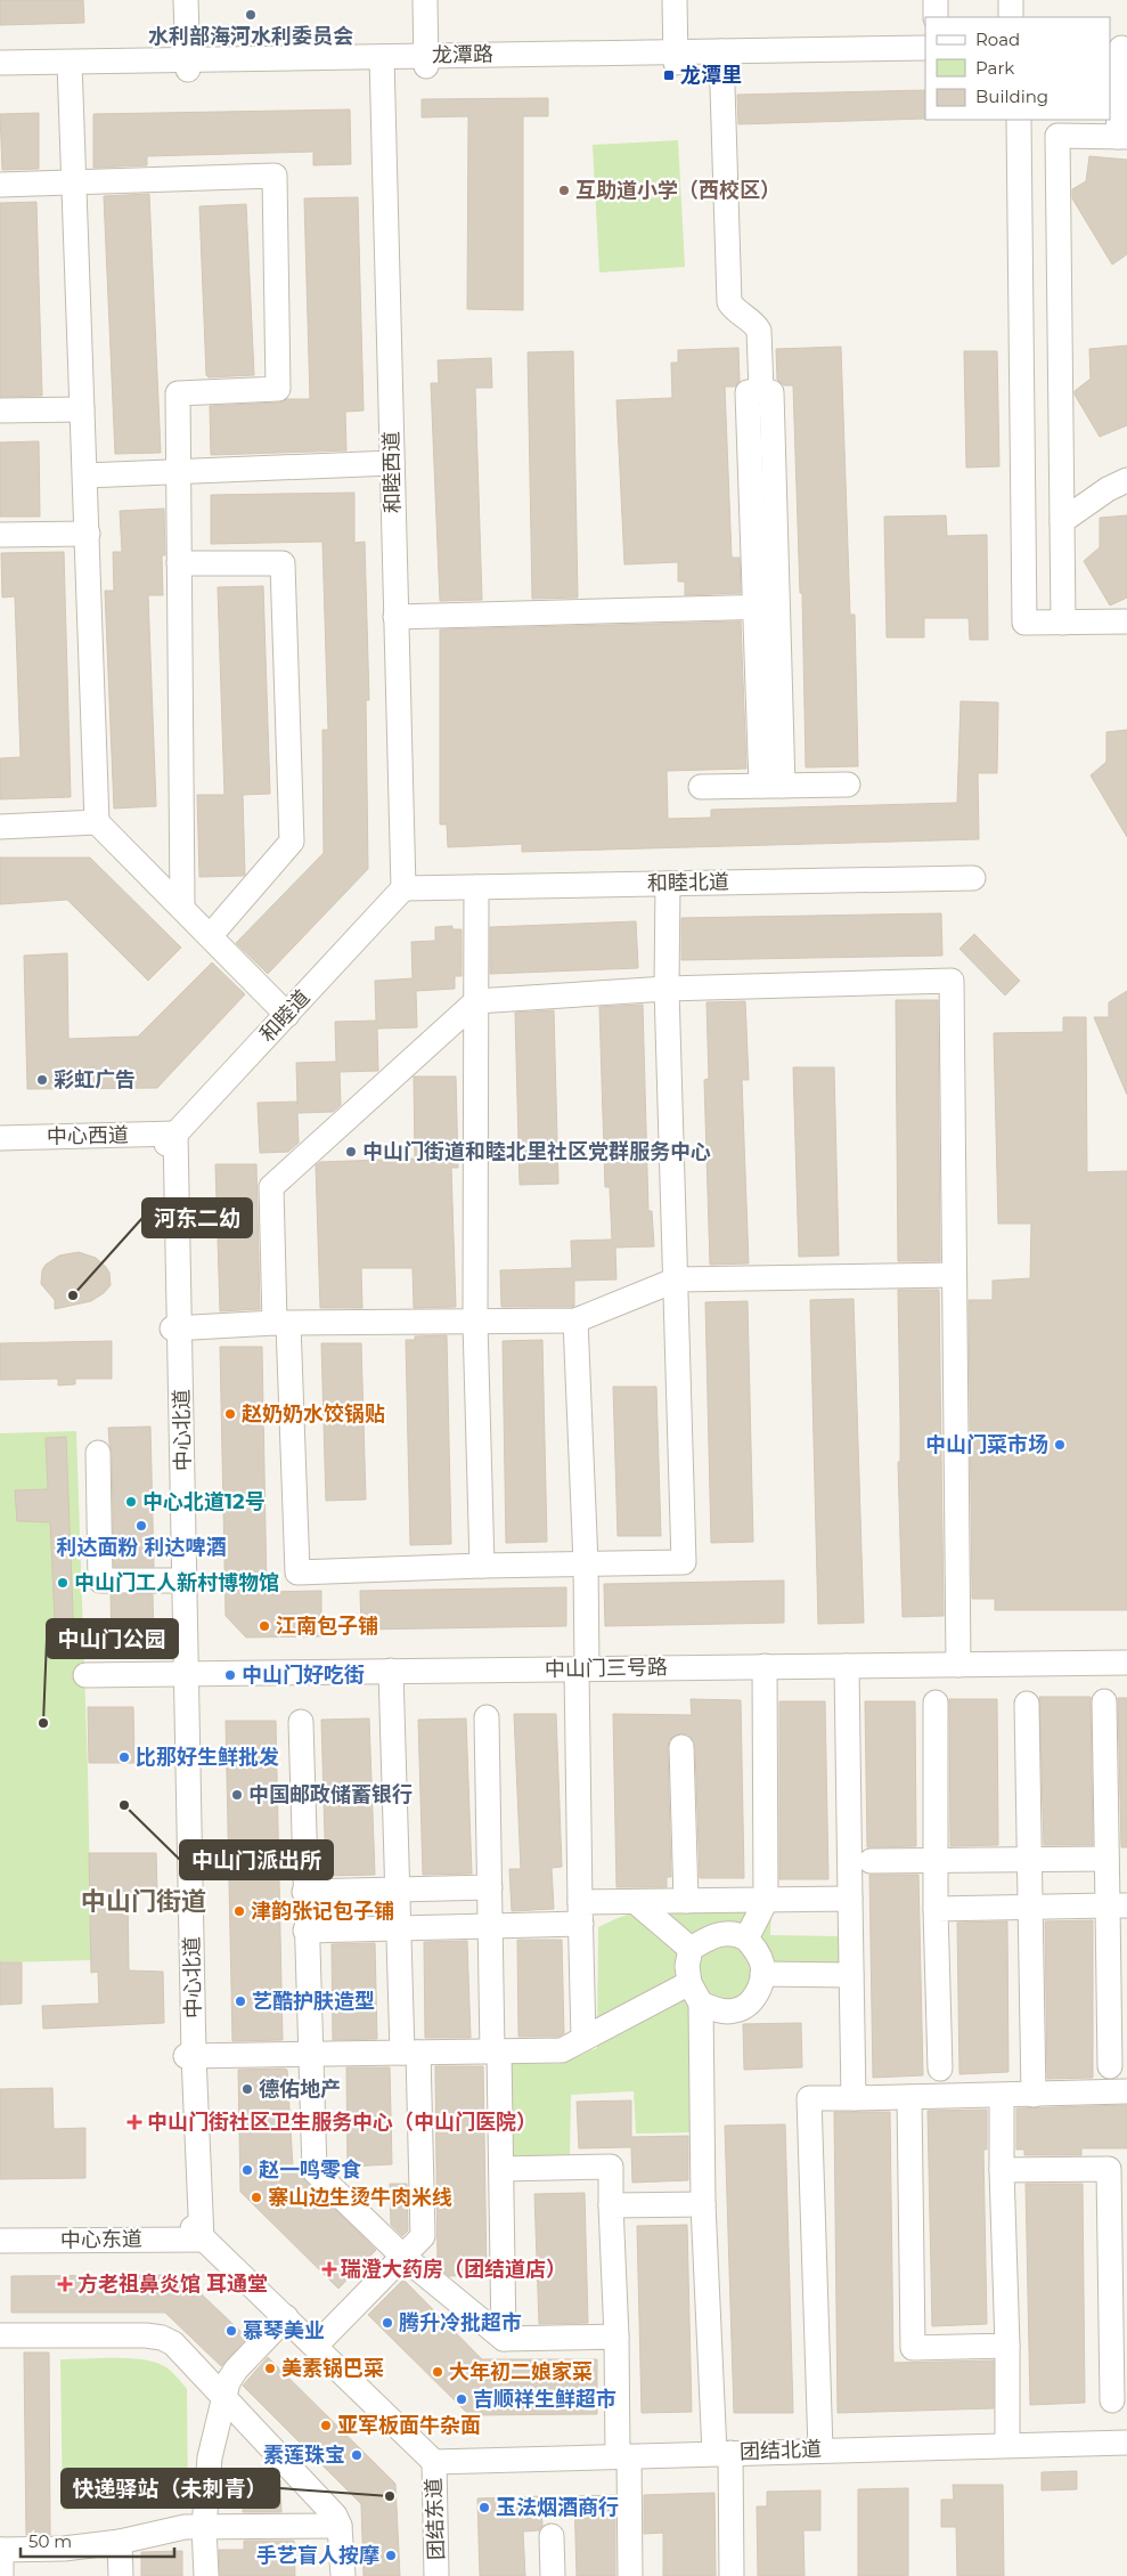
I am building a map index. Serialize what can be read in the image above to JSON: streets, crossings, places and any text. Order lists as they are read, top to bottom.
{
  "streets": {
    "street": [
      "龙潭路",
      "和睦西道",
      "和睦北道",
      "和睦道",
      "中心西道",
      "中心北道",
      "中山门三号路",
      "中心东道",
      "团结北道",
      "团结东道"
    ]
  },
  "crossings": [
    ["龙潭路", "和睦西道"],
    ["和睦西道", "和睦北道"],
    ["和睦西道", "和睦道"],
    ["和睦北道", "和睦道"],
    ["和睦道", "中心西道"],
    ["和睦道", "中心北道"],
    ["中心西道", "中心北道"],
    ["中心北道", "中山门三号路"],
    ["中心北道", "中心东道"],
    ["团结北道", "团结东道"]
  ],
  "districts": ["中山门街道"],
  "places": {
    "other": [
      "水利部海河水利委员会",
      "互助道小学（西校区）",
      "彩虹广告",
      "中山门街道和睦北里社区党群服务中心",
      "河东二幼",
      "赵奶奶水饺锅贴",
      "中山门菜市场",
      "中心北道12号",
      "利达面粉 利达啤酒",
      "中山门工人新村博物馆",
      "江南包子铺",
      "中山门好吃街",
      "中山门公园",
      "比那好生鲜批发",
      "中国邮政储蓄银行",
      "中山门派出所",
      "津韵张记包子铺",
      "艺酷护肤造型",
      "德佑地产",
      "赵一鸣零食",
      "寨山边生烫牛肉米线",
      "腾升冷批超市",
      "慕琴美业",
      "美素锅巴菜",
      "大年初二娘家菜",
      "吉顺祥生鲜超市",
      "亚军板面牛杂面",
      "素莲珠宝",
      "快递驿站（未刺青）",
      "玉法烟酒商行",
      "手艺盲人按摩"
    ],
    "transit": ["龙潭里"],
    "health": ["中山门街社区卫生服务中心（中山门医院）", "瑞澄大药房（团结道店）", "方老祖鼻炎馆 耳通堂"]
  },
  "legend": ["Road", "Park", "Building"],
  "scale_bar": "50 m"
}
